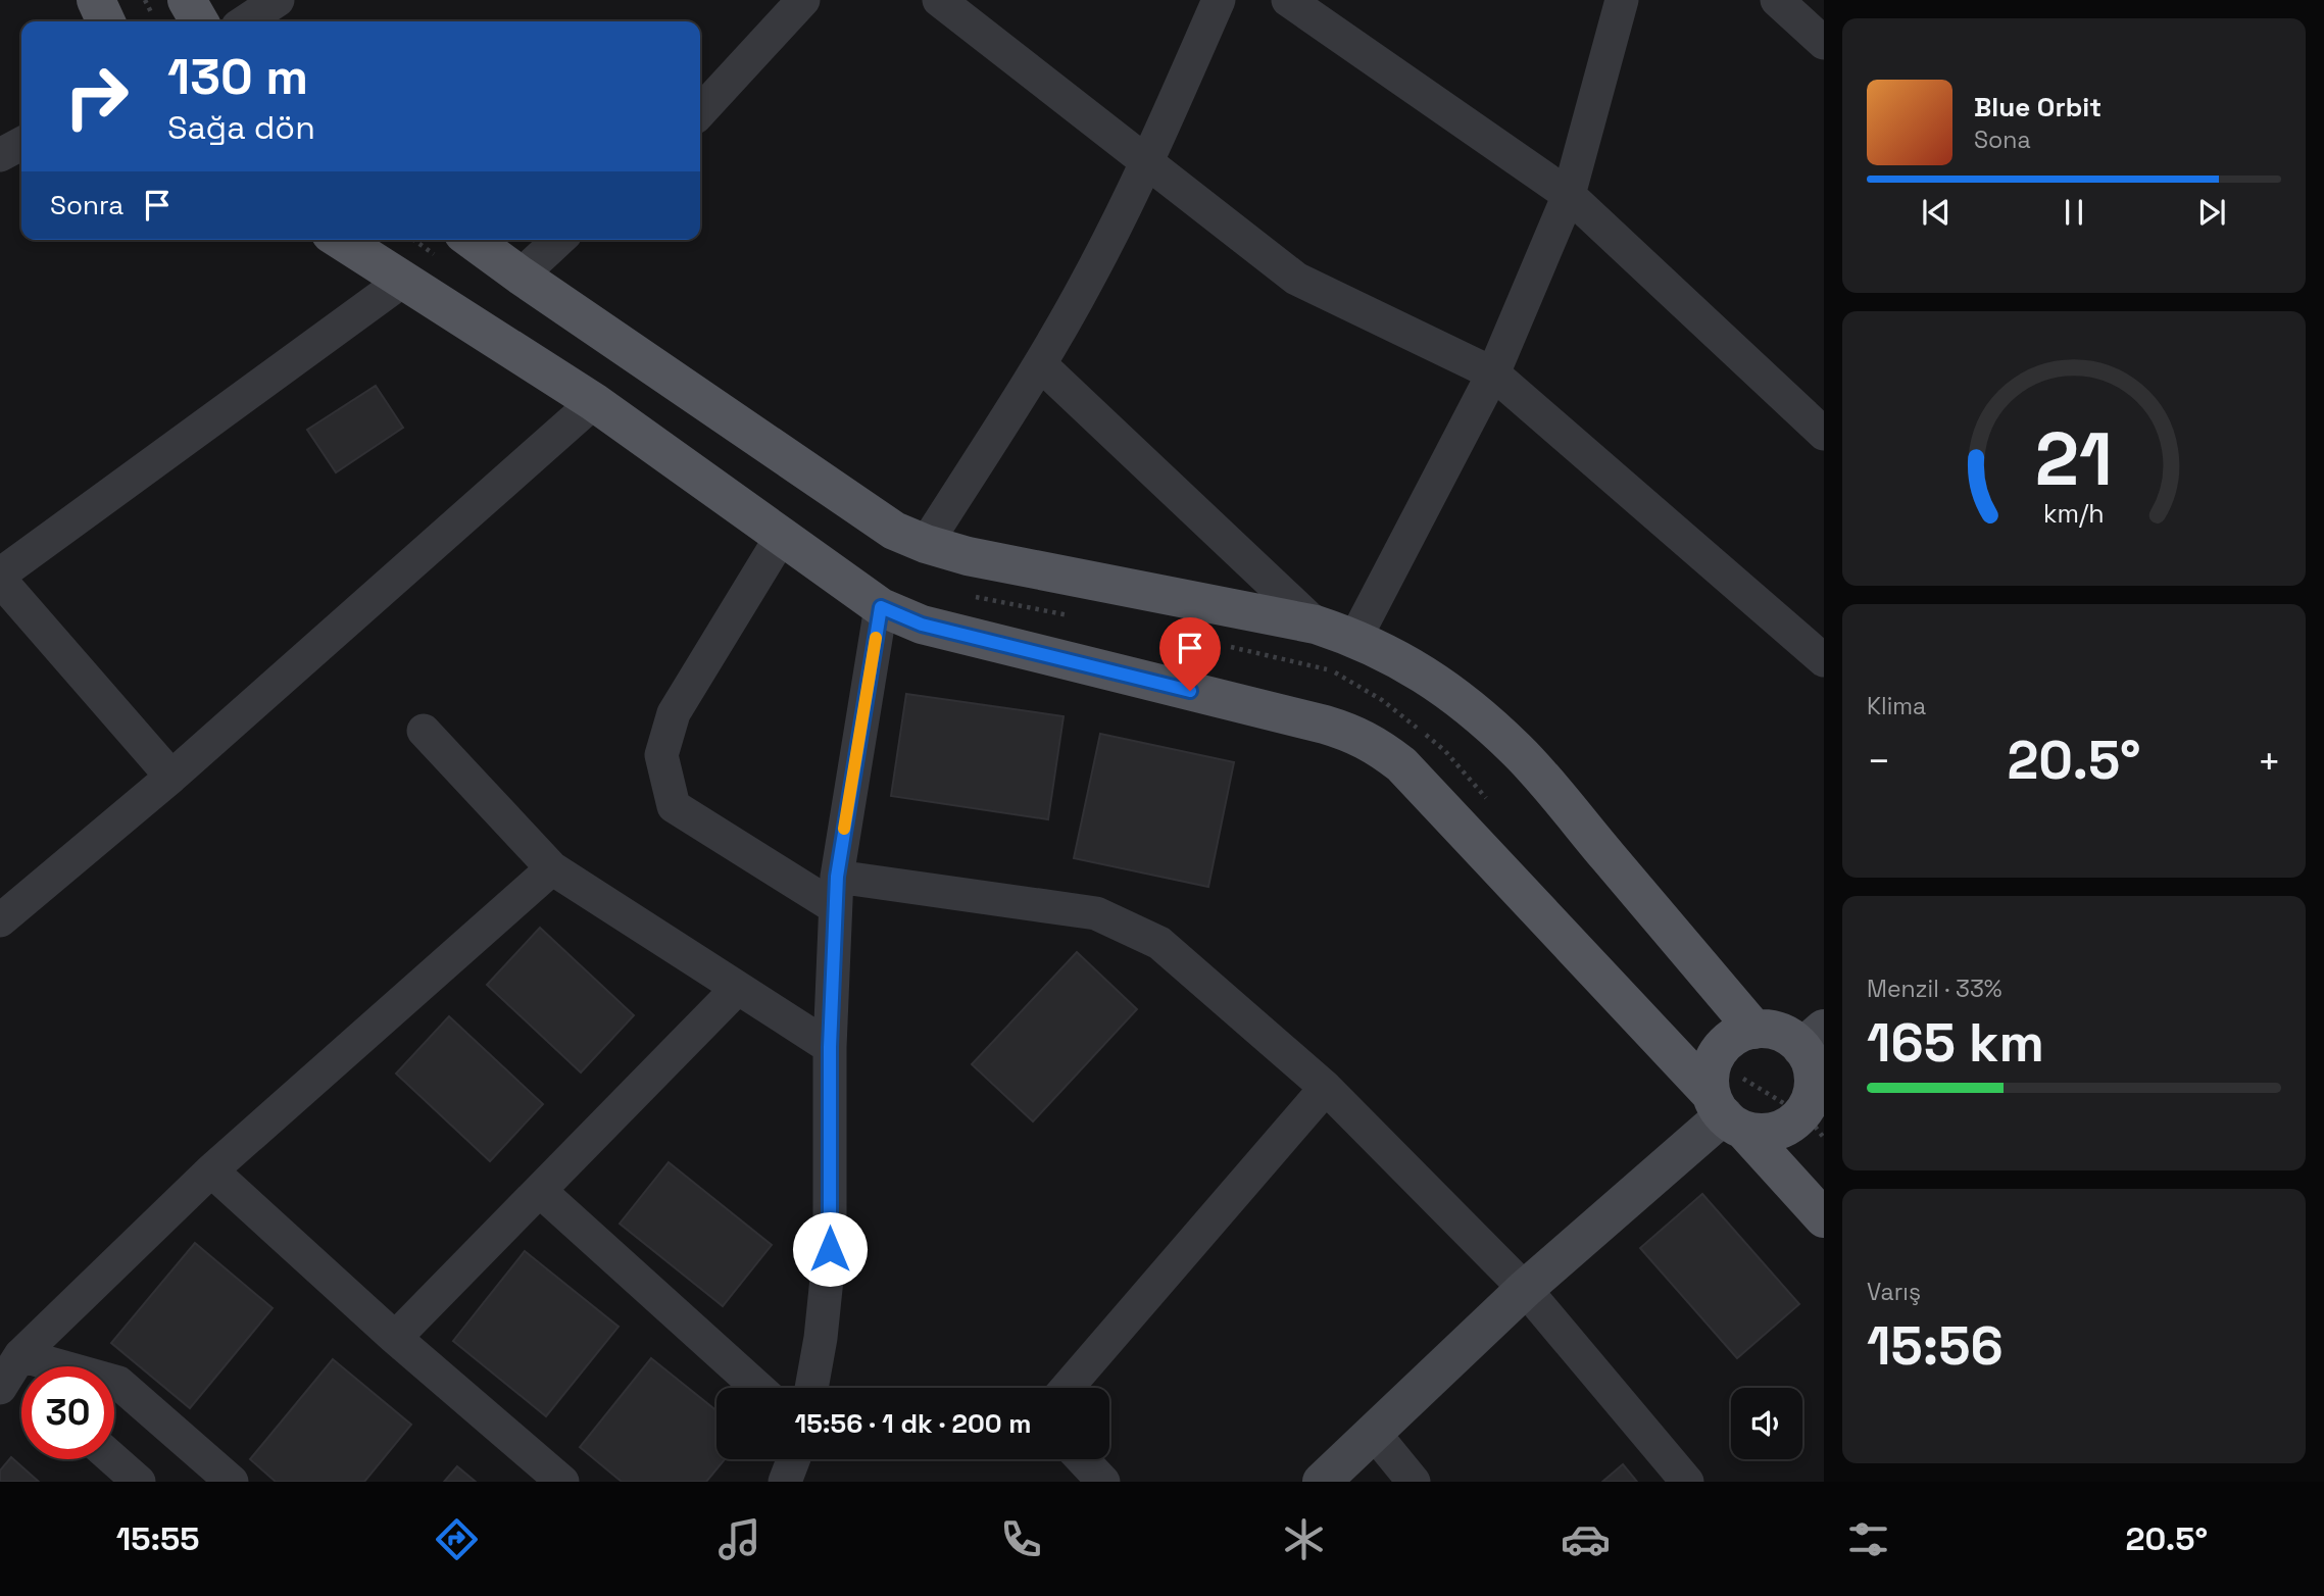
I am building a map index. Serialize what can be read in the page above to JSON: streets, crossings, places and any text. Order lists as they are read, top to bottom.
{
  "page": {
    "turn": ["130 m", "Sağa dön"],
    "song": ["Blue Orbit", "Sona"],
    "then": "Sonra",
    "tile": [
      "Klima",
      ["Menzil · 33%", "165 km"],
      ["Varış", "15:56"]
    ],
    "heat": ["−", "20.5°", "+"],
    "limit": "30",
    "trip": "15:56 · 1 dk · 200 m",
    "tabs": ["15:55", "20.5°"],
    "gauge": ["21", "km/h"]
  }
}
